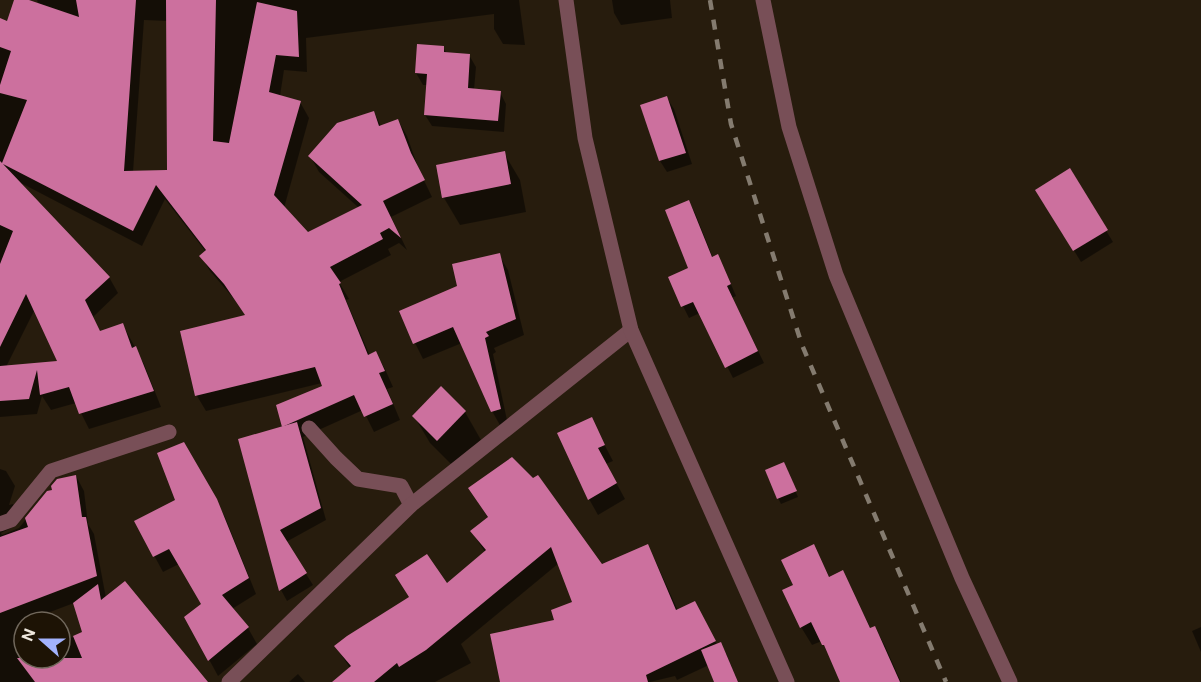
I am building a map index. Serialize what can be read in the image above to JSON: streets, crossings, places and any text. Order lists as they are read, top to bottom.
{
  "north": "left"
}
